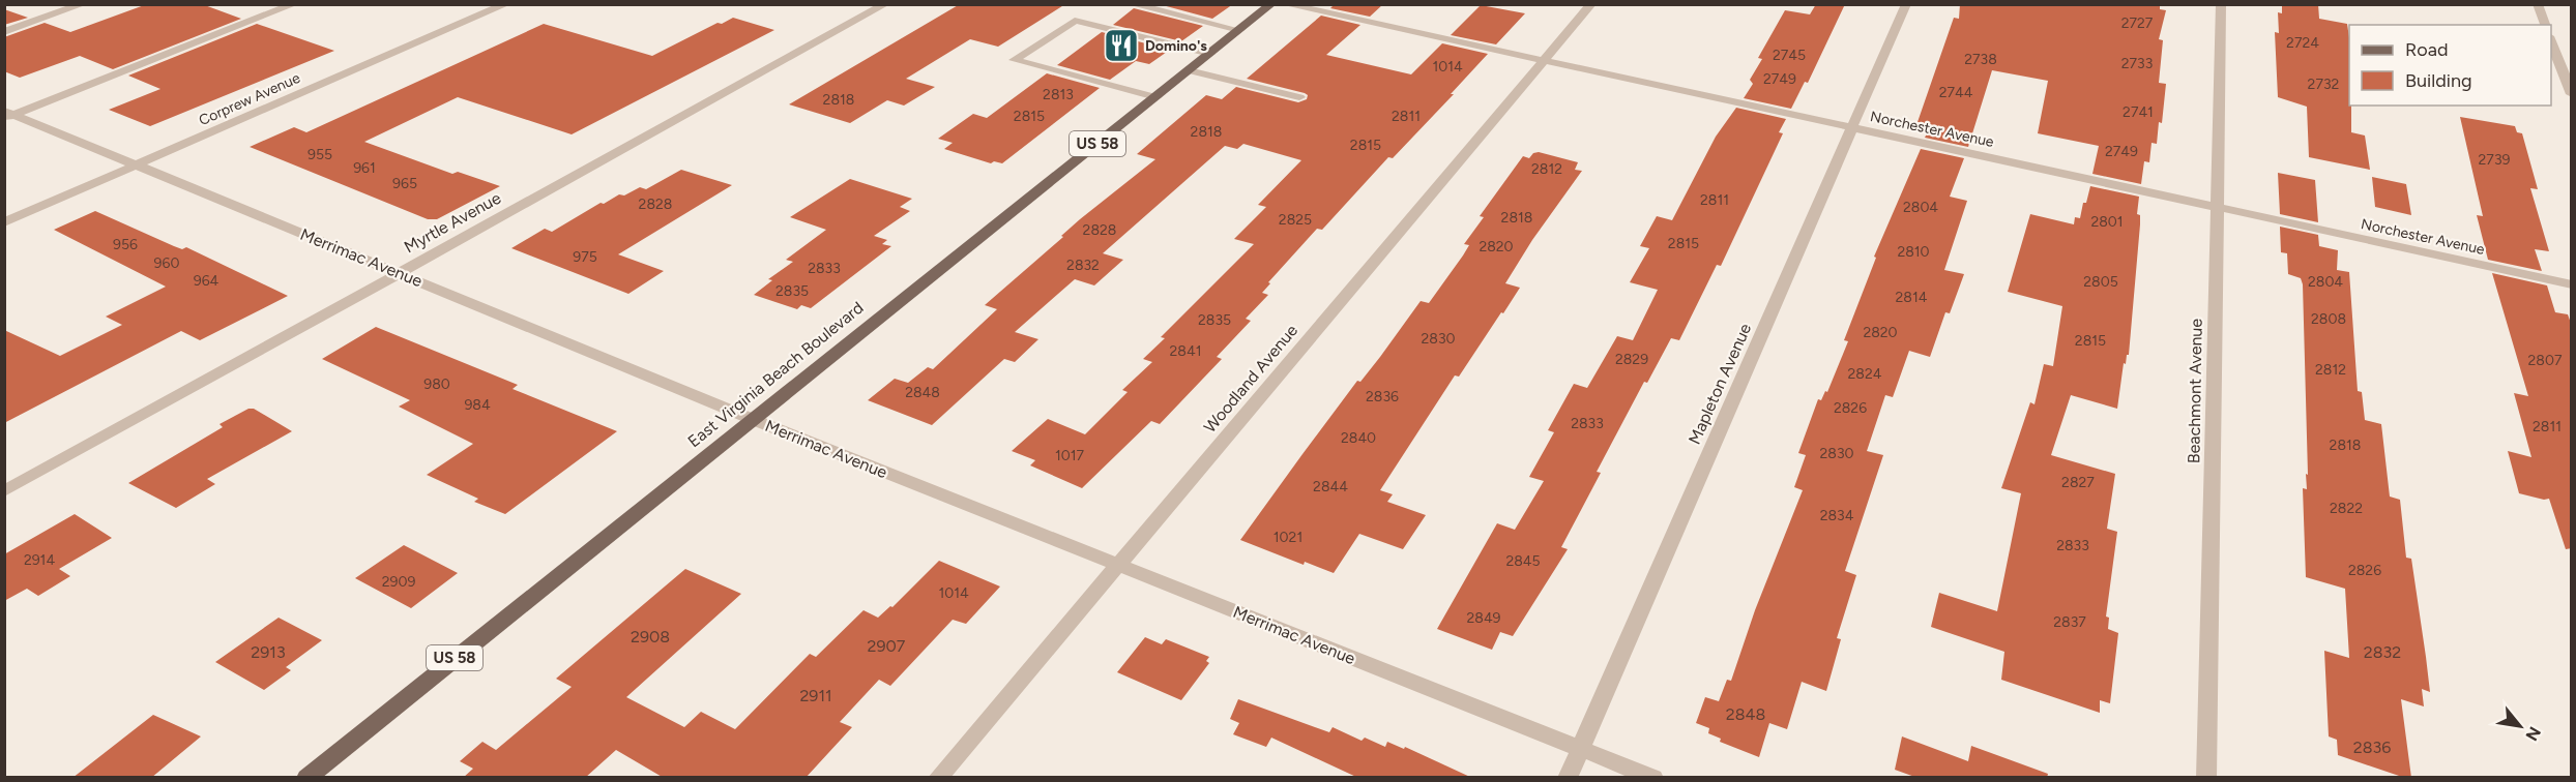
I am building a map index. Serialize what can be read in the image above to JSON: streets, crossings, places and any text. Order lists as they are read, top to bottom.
{
  "streets": {
    "main road": ["US 58", "East Virginia Beach Boulevard"],
    "street": [
      "Corprew Avenue",
      "Norchester Avenue",
      "Myrtle Avenue",
      "Merrimac Avenue",
      "Woodland Avenue",
      "Mapleton Avenue",
      "Beachmont Avenue"
    ]
  },
  "crossings": [
    ["Corprew Avenue", "Merrimac Avenue"],
    ["Norchester Avenue", "Woodland Avenue"],
    ["Norchester Avenue", "Mapleton Avenue"],
    ["Norchester Avenue", "Beachmont Avenue"],
    ["Myrtle Avenue", "Merrimac Avenue"],
    ["Merrimac Avenue", "East Virginia Beach Boulevard"],
    ["Merrimac Avenue", "Woodland Avenue"],
    ["Merrimac Avenue", "Mapleton Avenue"]
  ],
  "places": {
    "restaurant": ["Domino's"]
  },
  "house_numbers": [
    "2727",
    "2724",
    "2745",
    "2738",
    "2733",
    "1014",
    "2749",
    "2732",
    "2744",
    "2813",
    "2818",
    "2741",
    "2815",
    "2811",
    "2818",
    "2815",
    "2749",
    "955",
    "2739",
    "961",
    "2812",
    "965",
    "2811",
    "2828",
    "2804",
    "2818",
    "2825",
    "2801",
    "2828",
    "2815",
    "956",
    "2820",
    "2810",
    "975",
    "960",
    "2832",
    "2833",
    "964",
    "2805",
    "2804",
    "2835",
    "2814",
    "2808",
    "2835",
    "2820",
    "2830",
    "2815",
    "2841",
    "2829",
    "2807",
    "2812",
    "2824",
    "980",
    "2848",
    "2836",
    "984",
    "2826",
    "2833",
    "2811",
    "2840",
    "2818",
    "2830",
    "1017",
    "2827",
    "2844",
    "2822",
    "2834",
    "1021",
    "2833",
    "2914",
    "2845",
    "2826",
    "2909",
    "1014",
    "2849",
    "2837",
    "2908",
    "2907",
    "2913",
    "2832",
    "2911",
    "2848",
    "2836"
  ],
  "legend": ["Road", "Building"],
  "north": "bottom right"
}
